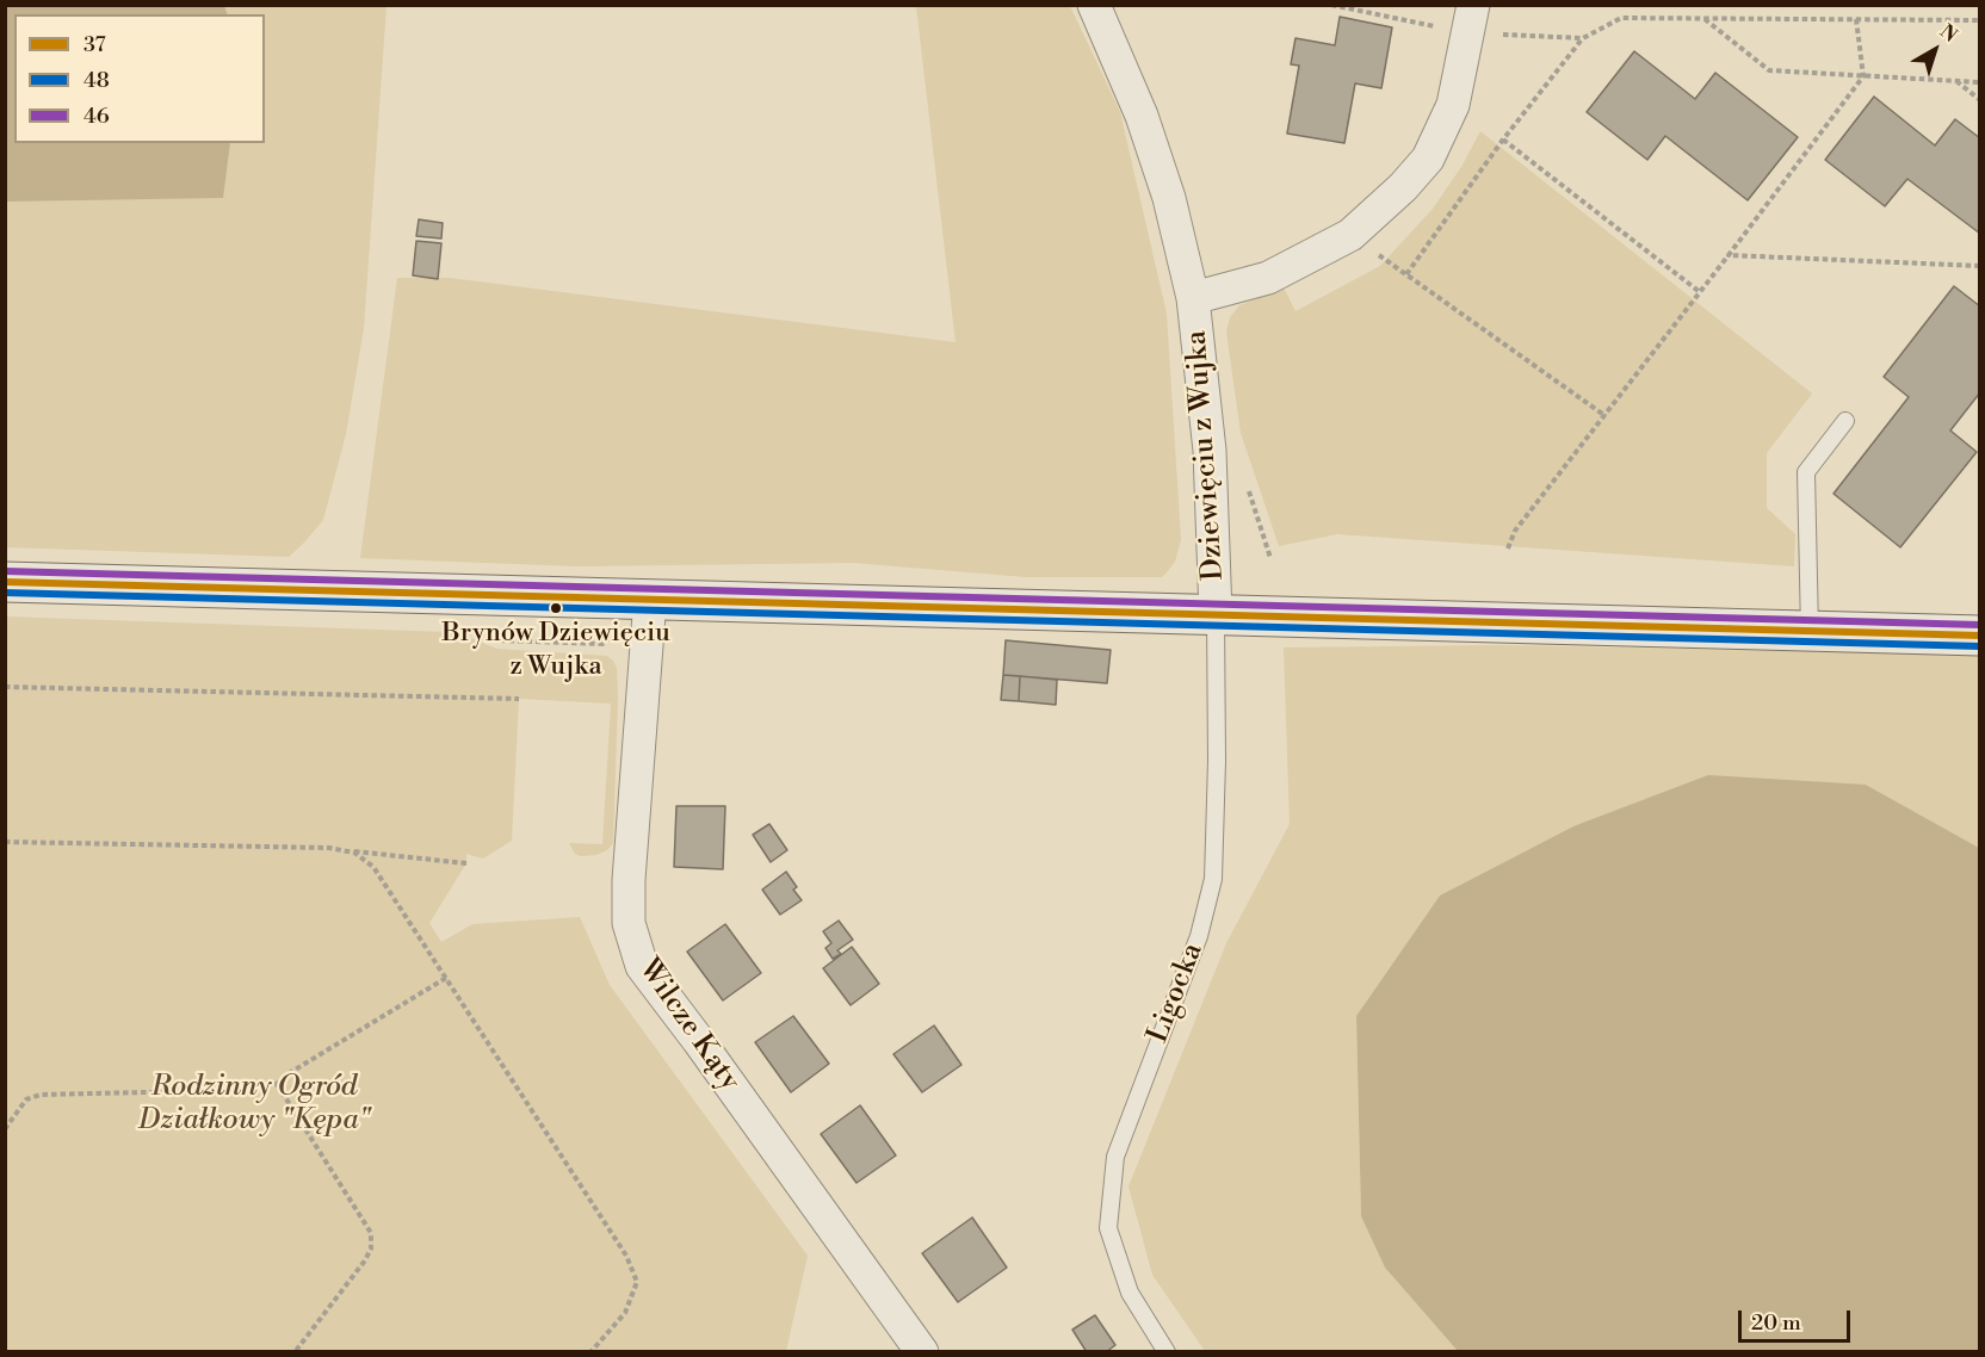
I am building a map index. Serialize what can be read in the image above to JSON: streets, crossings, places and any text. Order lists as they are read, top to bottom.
{
  "streets": {
    "street": ["Dziewięciu z Wujka", "Wilcze Kąty"],
    "lane": ["Ligocka"]
  },
  "crossings": [
    ["Dziewięciu z Wujka", "Ligocka"]
  ],
  "parks": ["Rodzinny Ogród Działkowy \"Kępa\""],
  "places": ["Brynów Dziewięciu z Wujka"],
  "lines": ["transit line 46", "transit line 37", "transit line 48"],
  "legend": ["37", "48", "46"],
  "scale_bar": "20 m",
  "north": "top right"
}
